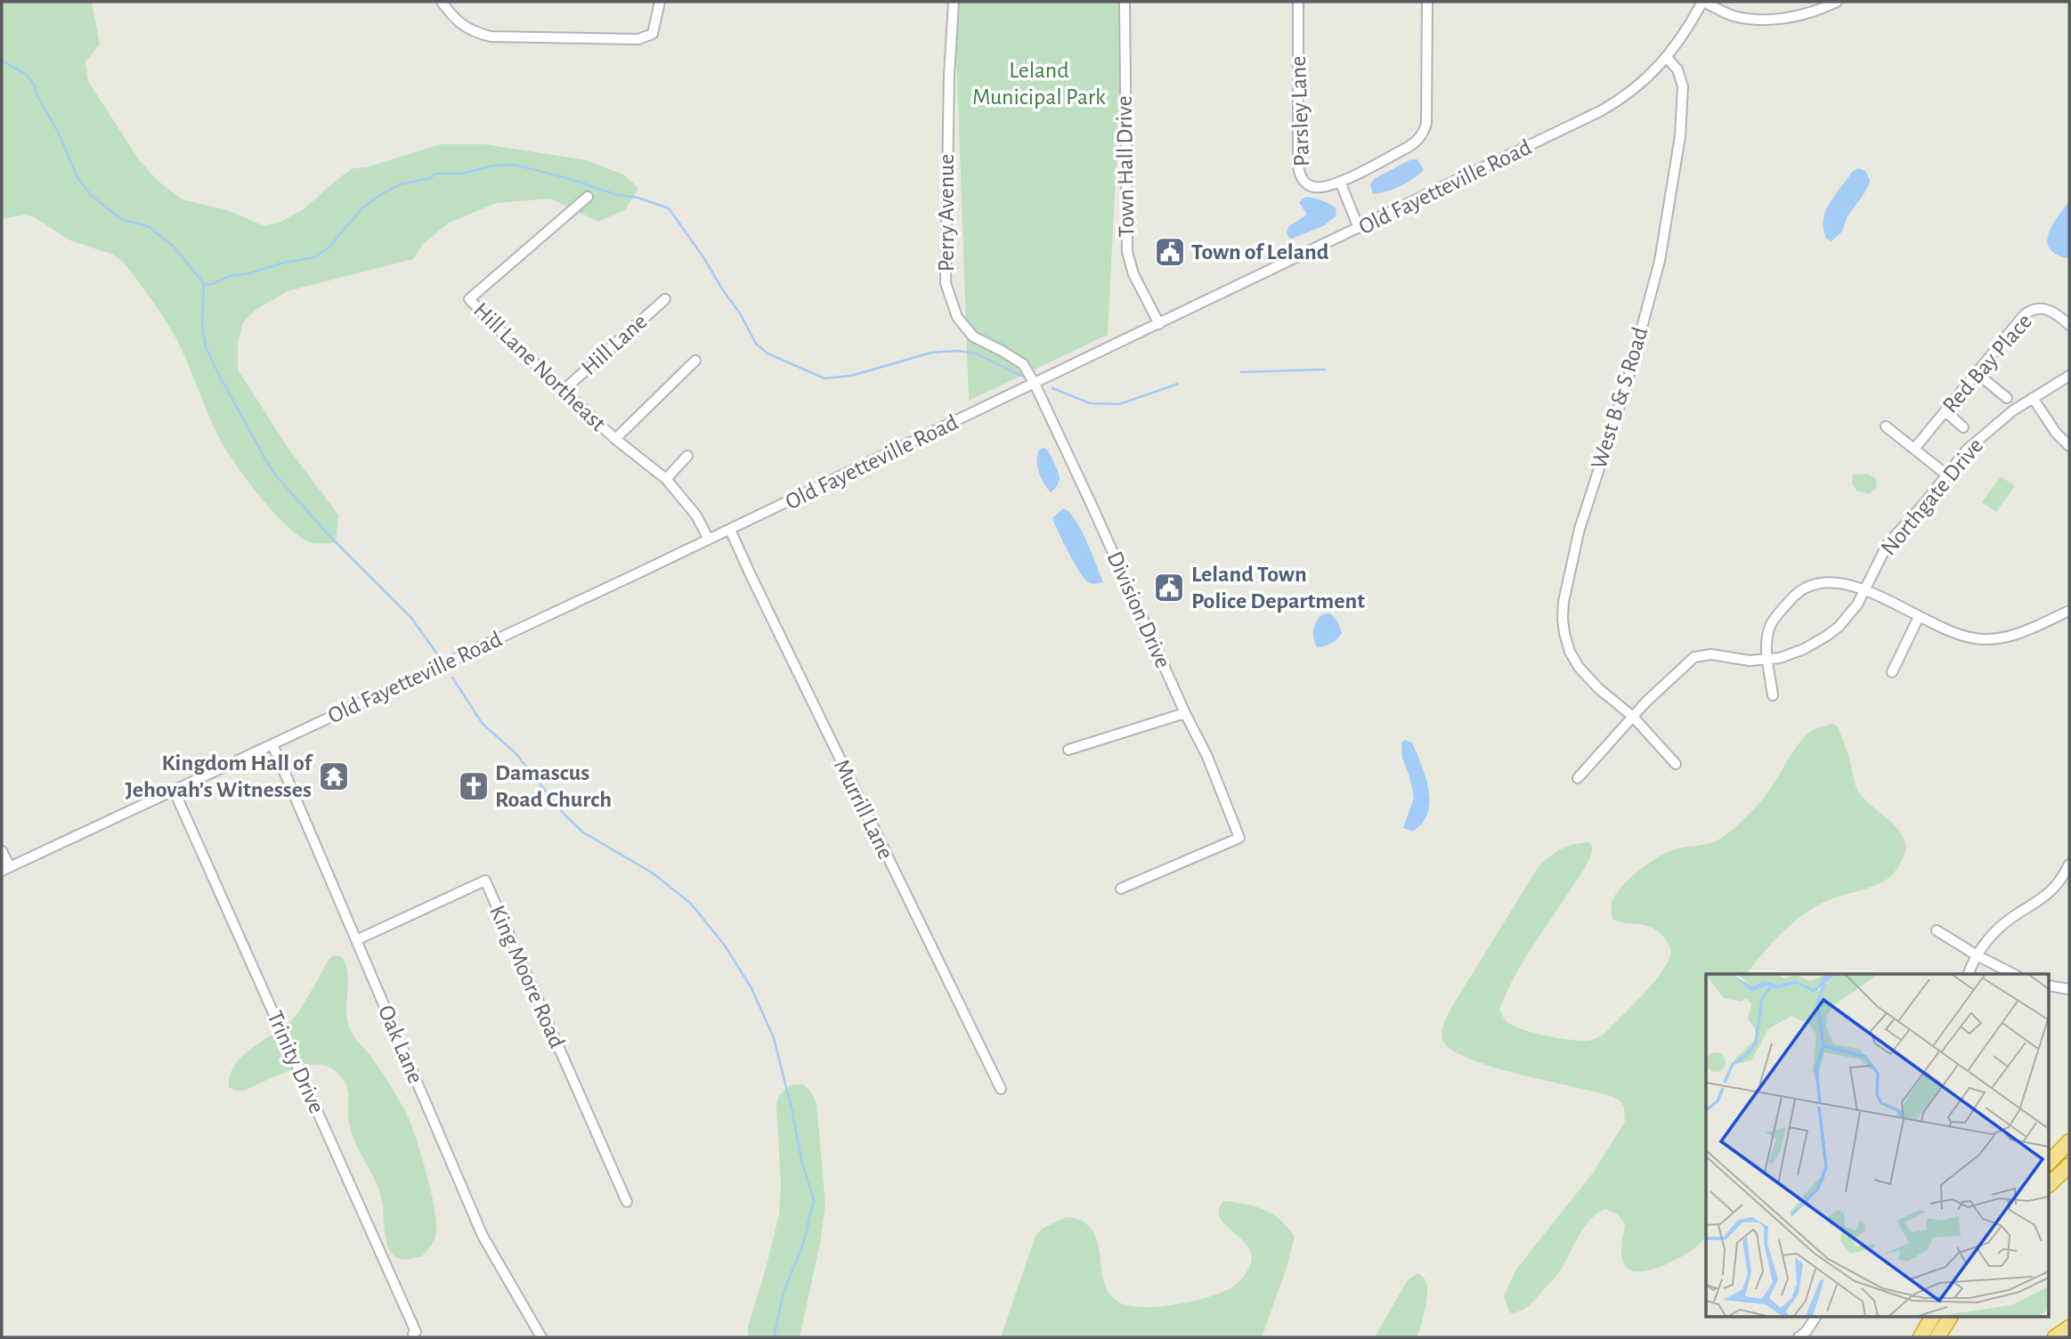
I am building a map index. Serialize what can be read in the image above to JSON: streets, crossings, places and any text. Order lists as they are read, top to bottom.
{
  "streets": {
    "street": [
      "Parsley Lane",
      "Town Hall Drive",
      "Old Fayetteville Road",
      "Perry Avenue",
      "Hill Lane",
      "Red Bay Place",
      "Hill Lane Northeast",
      "West B & S Road",
      "Northgate Drive",
      "Division Drive",
      "Murrill Lane",
      "King Moore Road",
      "Oak Lane",
      "Trinity Drive"
    ]
  },
  "crossings": [
    ["Parsley Lane", "Old Fayetteville Road"],
    ["Town Hall Drive", "Old Fayetteville Road"],
    ["Old Fayetteville Road", "Perry Avenue"],
    ["Old Fayetteville Road", "West B & S Road"],
    ["Old Fayetteville Road", "Division Drive"],
    ["Old Fayetteville Road", "Murrill Lane"],
    ["Old Fayetteville Road", "Oak Lane"],
    ["Old Fayetteville Road", "Trinity Drive"],
    ["Perry Avenue", "Division Drive"],
    ["Hill Lane", "Hill Lane Northeast"],
    ["West B & S Road", "Northgate Drive"],
    ["King Moore Road", "Oak Lane"]
  ],
  "parks": ["Leland Municipal Park"],
  "places": {
    "public building": ["Town of Leland", "Leland Town Police Department"],
    "temple": ["Kingdom Hall of Jehovah’s Witnesses"],
    "church": ["Damascus Road Church"]
  }
}
